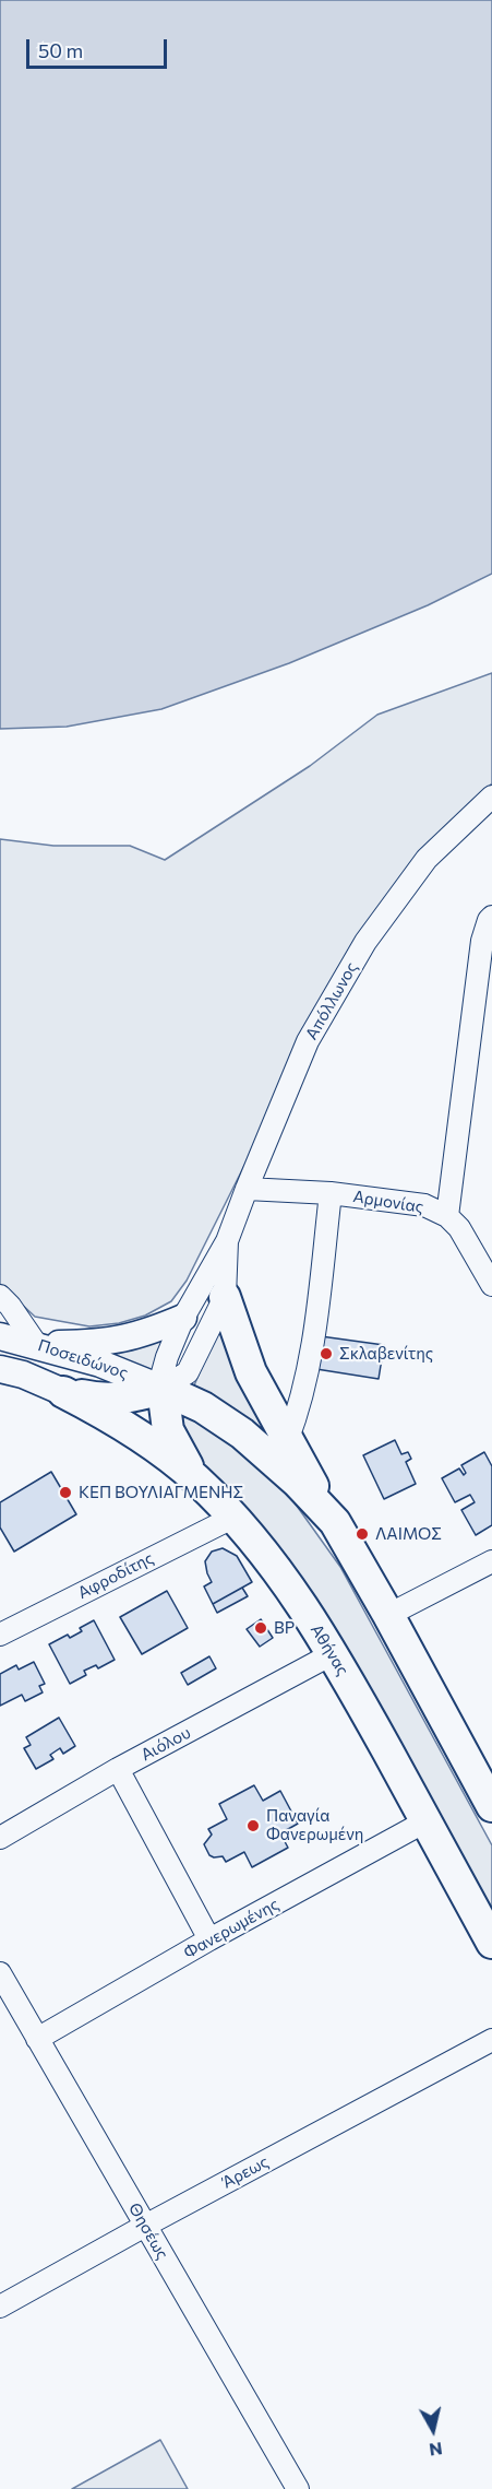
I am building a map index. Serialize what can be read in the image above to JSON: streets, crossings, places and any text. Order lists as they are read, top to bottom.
{
  "streets": {
    "highway": ["Ποσειδώνος", "Αθήνας"],
    "street": [
      "Απόλλωνος",
      "Αρμονίας",
      "Αφροδίτης",
      "Αιόλου",
      "Φανερωμένης",
      "Άρεως",
      "Θησέως"
    ]
  },
  "crossings": [
    ["Απόλλωνος", "Αρμονίας"],
    ["Ποσειδώνος", "Αθήνας"],
    ["Αφροδίτης", "Αθήνας"],
    ["Αθήνας", "Αιόλου"],
    ["Αθήνας", "Φανερωμένης"],
    ["Φανερωμένης", "Θησέως"],
    ["Άρεως", "Θησέως"]
  ],
  "places": [
    "Σκλαβενίτης",
    "ΚΕΠ ΒΟΥΛΙΑΓΜΕΝΗΣ",
    "ΛΑΙΜΟΣ",
    "BP",
    "Παναγία Φανερωμένη"
  ],
  "scale_bar": "50 m",
  "north": "bottom"
}
